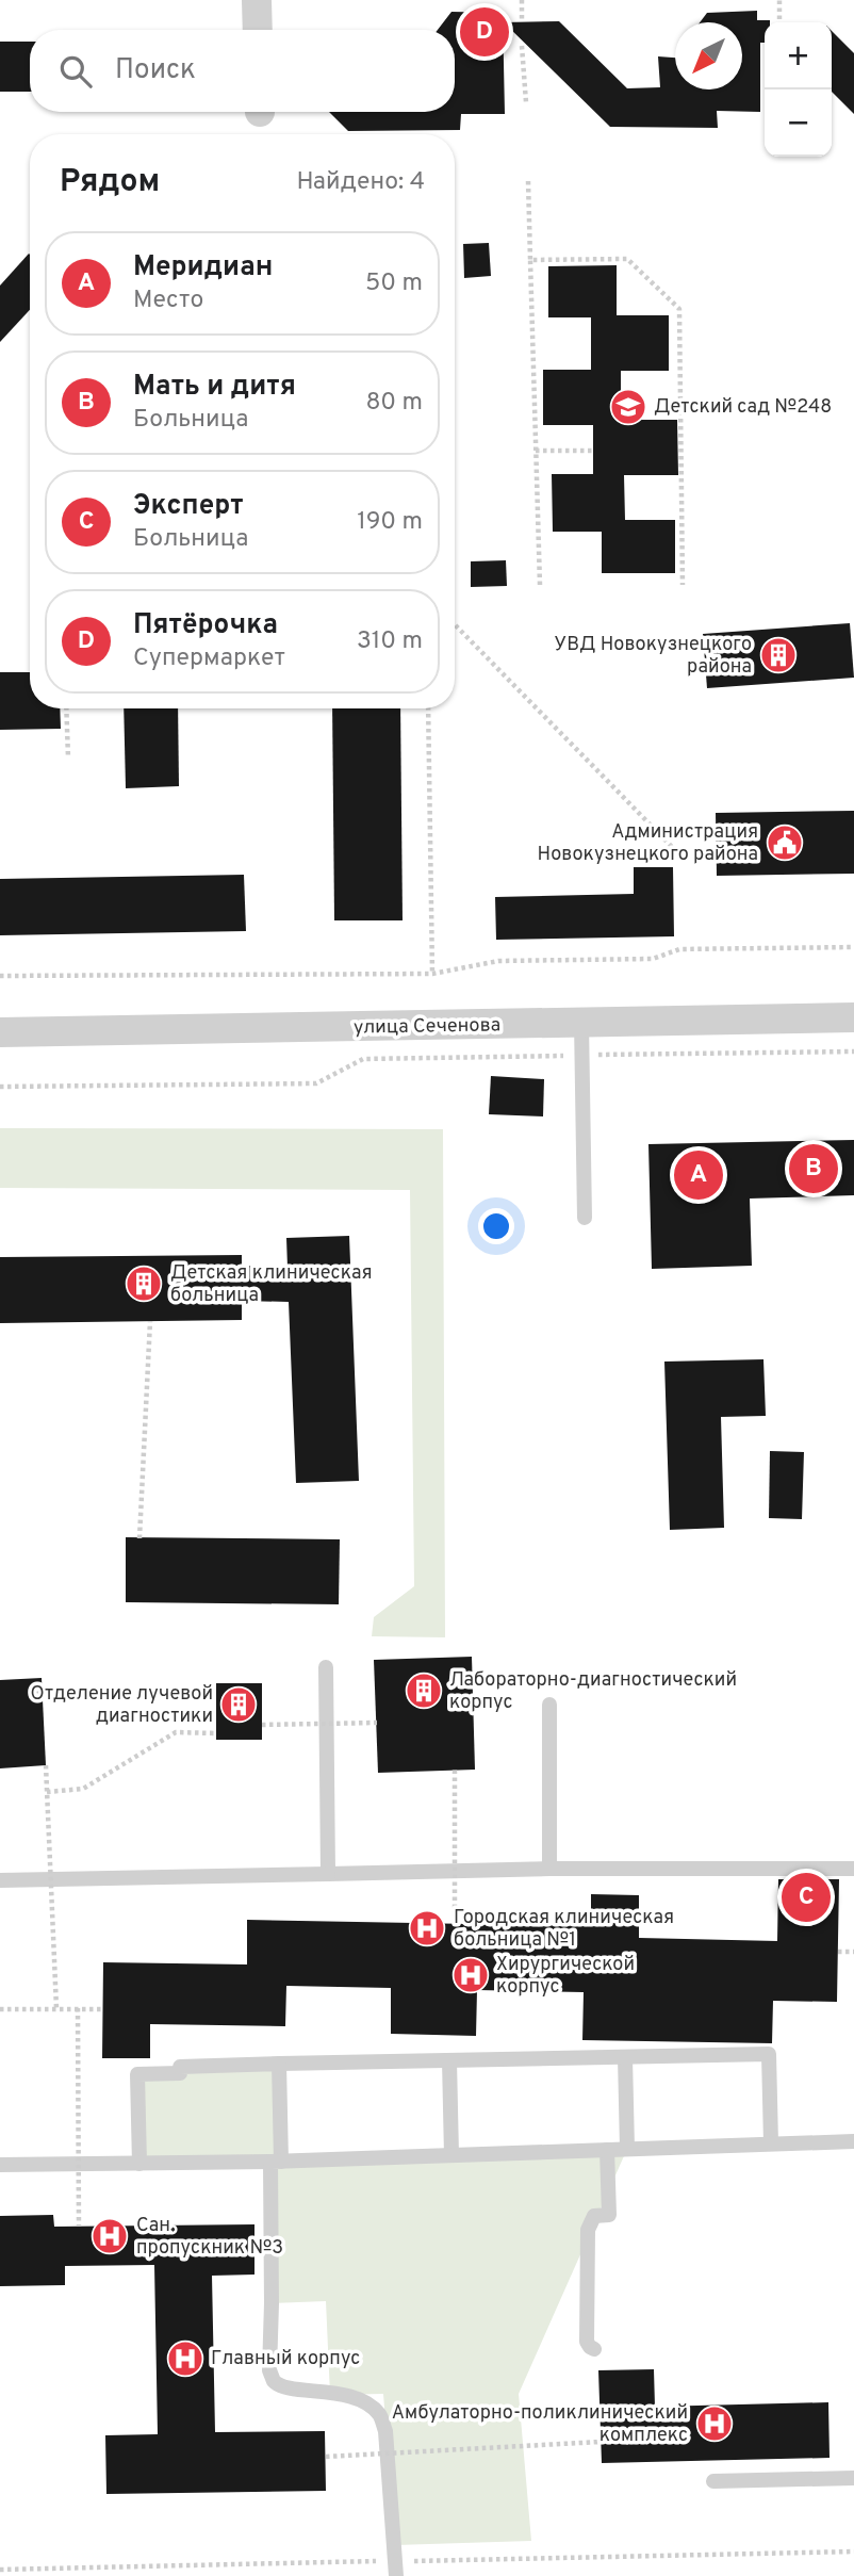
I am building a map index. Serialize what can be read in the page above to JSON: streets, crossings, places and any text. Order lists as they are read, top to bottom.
{
  "streets": {
    "street": ["улица Сеченова"]
  },
  "places": {
    "school or university": ["Детский сад №248"],
    "building": [
      "УВД Новокузнецкого района",
      "Детская клиническая больница",
      "Лабораторно-диагностический корпус",
      "Отделение лучевой диагностики"
    ],
    "public building": ["Администрация Новокузнецкого района"],
    "hospital": [
      "Городская клиническая больница №1",
      "Хирургической корпус",
      "Сан. пропускник №3",
      "Главный корпус",
      "Амбулаторно-поликлинический комплекс"
    ]
  },
  "north": "bottom left",
  "page": {
    "pins": [
      "D",
      "B",
      "A",
      "C"
    ],
    "map_buttons": ["+", "−"],
    "search": "Поиск",
    "heading": ["Рядом", "Найдено: 4"],
    "list": [
      {
        "mark": "A",
        "name": "Меридиан",
        "note": "Место",
        "value": "50 m"
      },
      {
        "mark": "B",
        "name": "Мать и дитя",
        "note": "Больница",
        "value": "80 m"
      },
      {
        "mark": "C",
        "name": "Эксперт",
        "note": "Больница",
        "value": "190 m"
      },
      {
        "mark": "D",
        "name": "Пятёрочка",
        "note": "Супермаркет",
        "value": "310 m"
      }
    ]
  }
}
